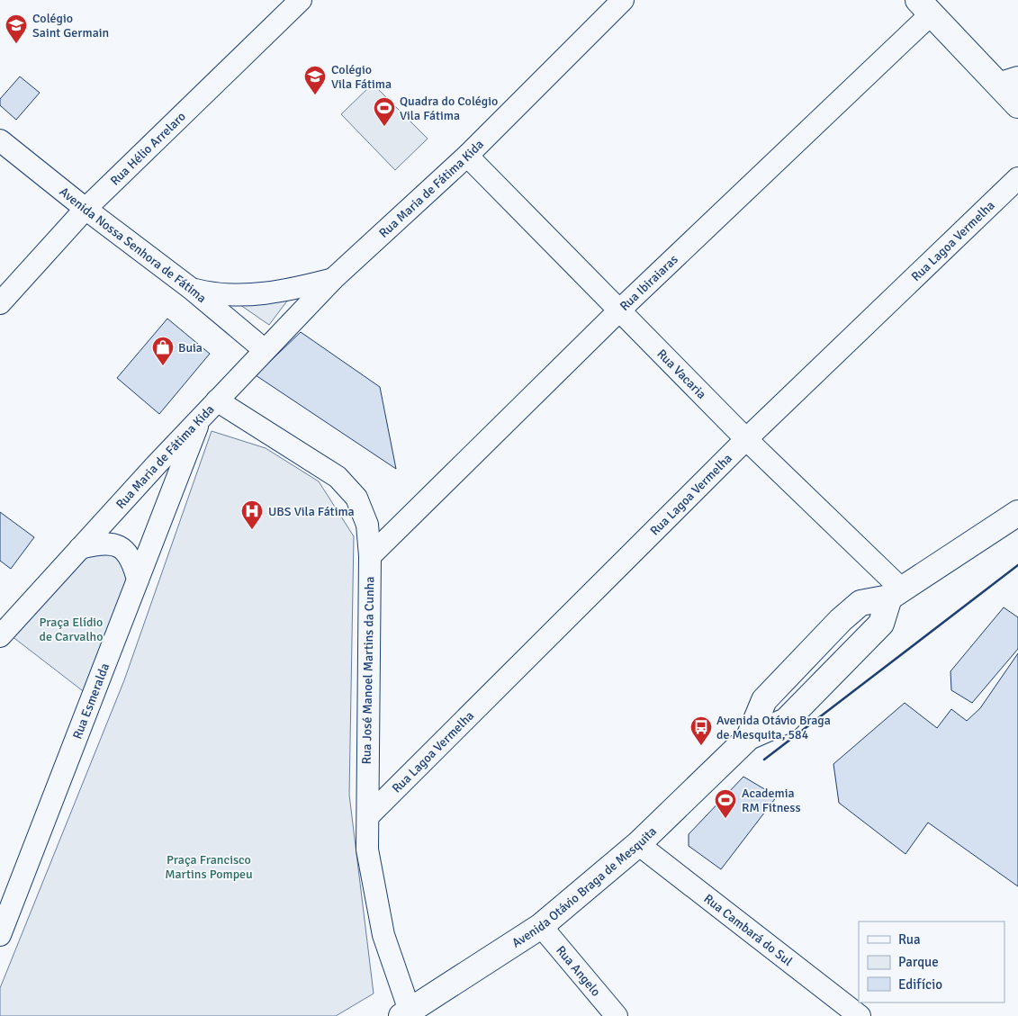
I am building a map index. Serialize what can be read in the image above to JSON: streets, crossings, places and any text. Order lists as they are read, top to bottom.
{
  "streets": {
    "main road": ["Avenida Otávio Braga de Mesquita"],
    "street": [
      "Rua Hélio Arrelaro",
      "Rua Maria de Fátima Kida",
      "Rua Lagoa Vermelha",
      "Avenida Nossa Senhora de Fátima",
      "Rua Ibiraiaras",
      "Rua Vacaria",
      "Rua José Manoel Martins da Cunha",
      "Rua Esmeralda",
      "Rua Cambará do Sul",
      "Rua Angelo"
    ]
  },
  "crossings": [
    ["Rua Hélio Arrelaro", "Avenida Nossa Senhora de Fátima"],
    ["Rua Maria de Fátima Kida", "Avenida Nossa Senhora de Fátima"],
    ["Rua Maria de Fátima Kida", "Rua Vacaria"],
    ["Rua Maria de Fátima Kida", "Rua José Manoel Martins da Cunha"],
    ["Rua Maria de Fátima Kida", "Rua Esmeralda"],
    ["Rua Lagoa Vermelha", "Rua Vacaria"],
    ["Rua Lagoa Vermelha", "Rua José Manoel Martins da Cunha"],
    ["Rua Ibiraiaras", "Rua Vacaria"],
    ["Rua Ibiraiaras", "Rua José Manoel Martins da Cunha"],
    ["Rua Vacaria", "Avenida Otávio Braga de Mesquita"],
    ["Rua José Manoel Martins da Cunha", "Avenida Otávio Braga de Mesquita"],
    ["Avenida Otávio Braga de Mesquita", "Rua Cambará do Sul"],
    ["Avenida Otávio Braga de Mesquita", "Rua Angelo"]
  ],
  "parks": ["Praça Elídio de Carvalho", "Praça Francisco Martins Pompeu"],
  "places": {
    "school or university": ["Colégio Saint Germain", "Colégio Vila Fátima"],
    "sports": ["Quadra do Colégio Vila Fátima", "Academia RM Fitness"],
    "shop": ["Buia"],
    "hospital": ["UBS Vila Fátima"],
    "bus stop": ["Avenida Otávio Braga de Mesquita, 584"]
  },
  "legend": ["Rua", "Parque", "Edifício"]
}
